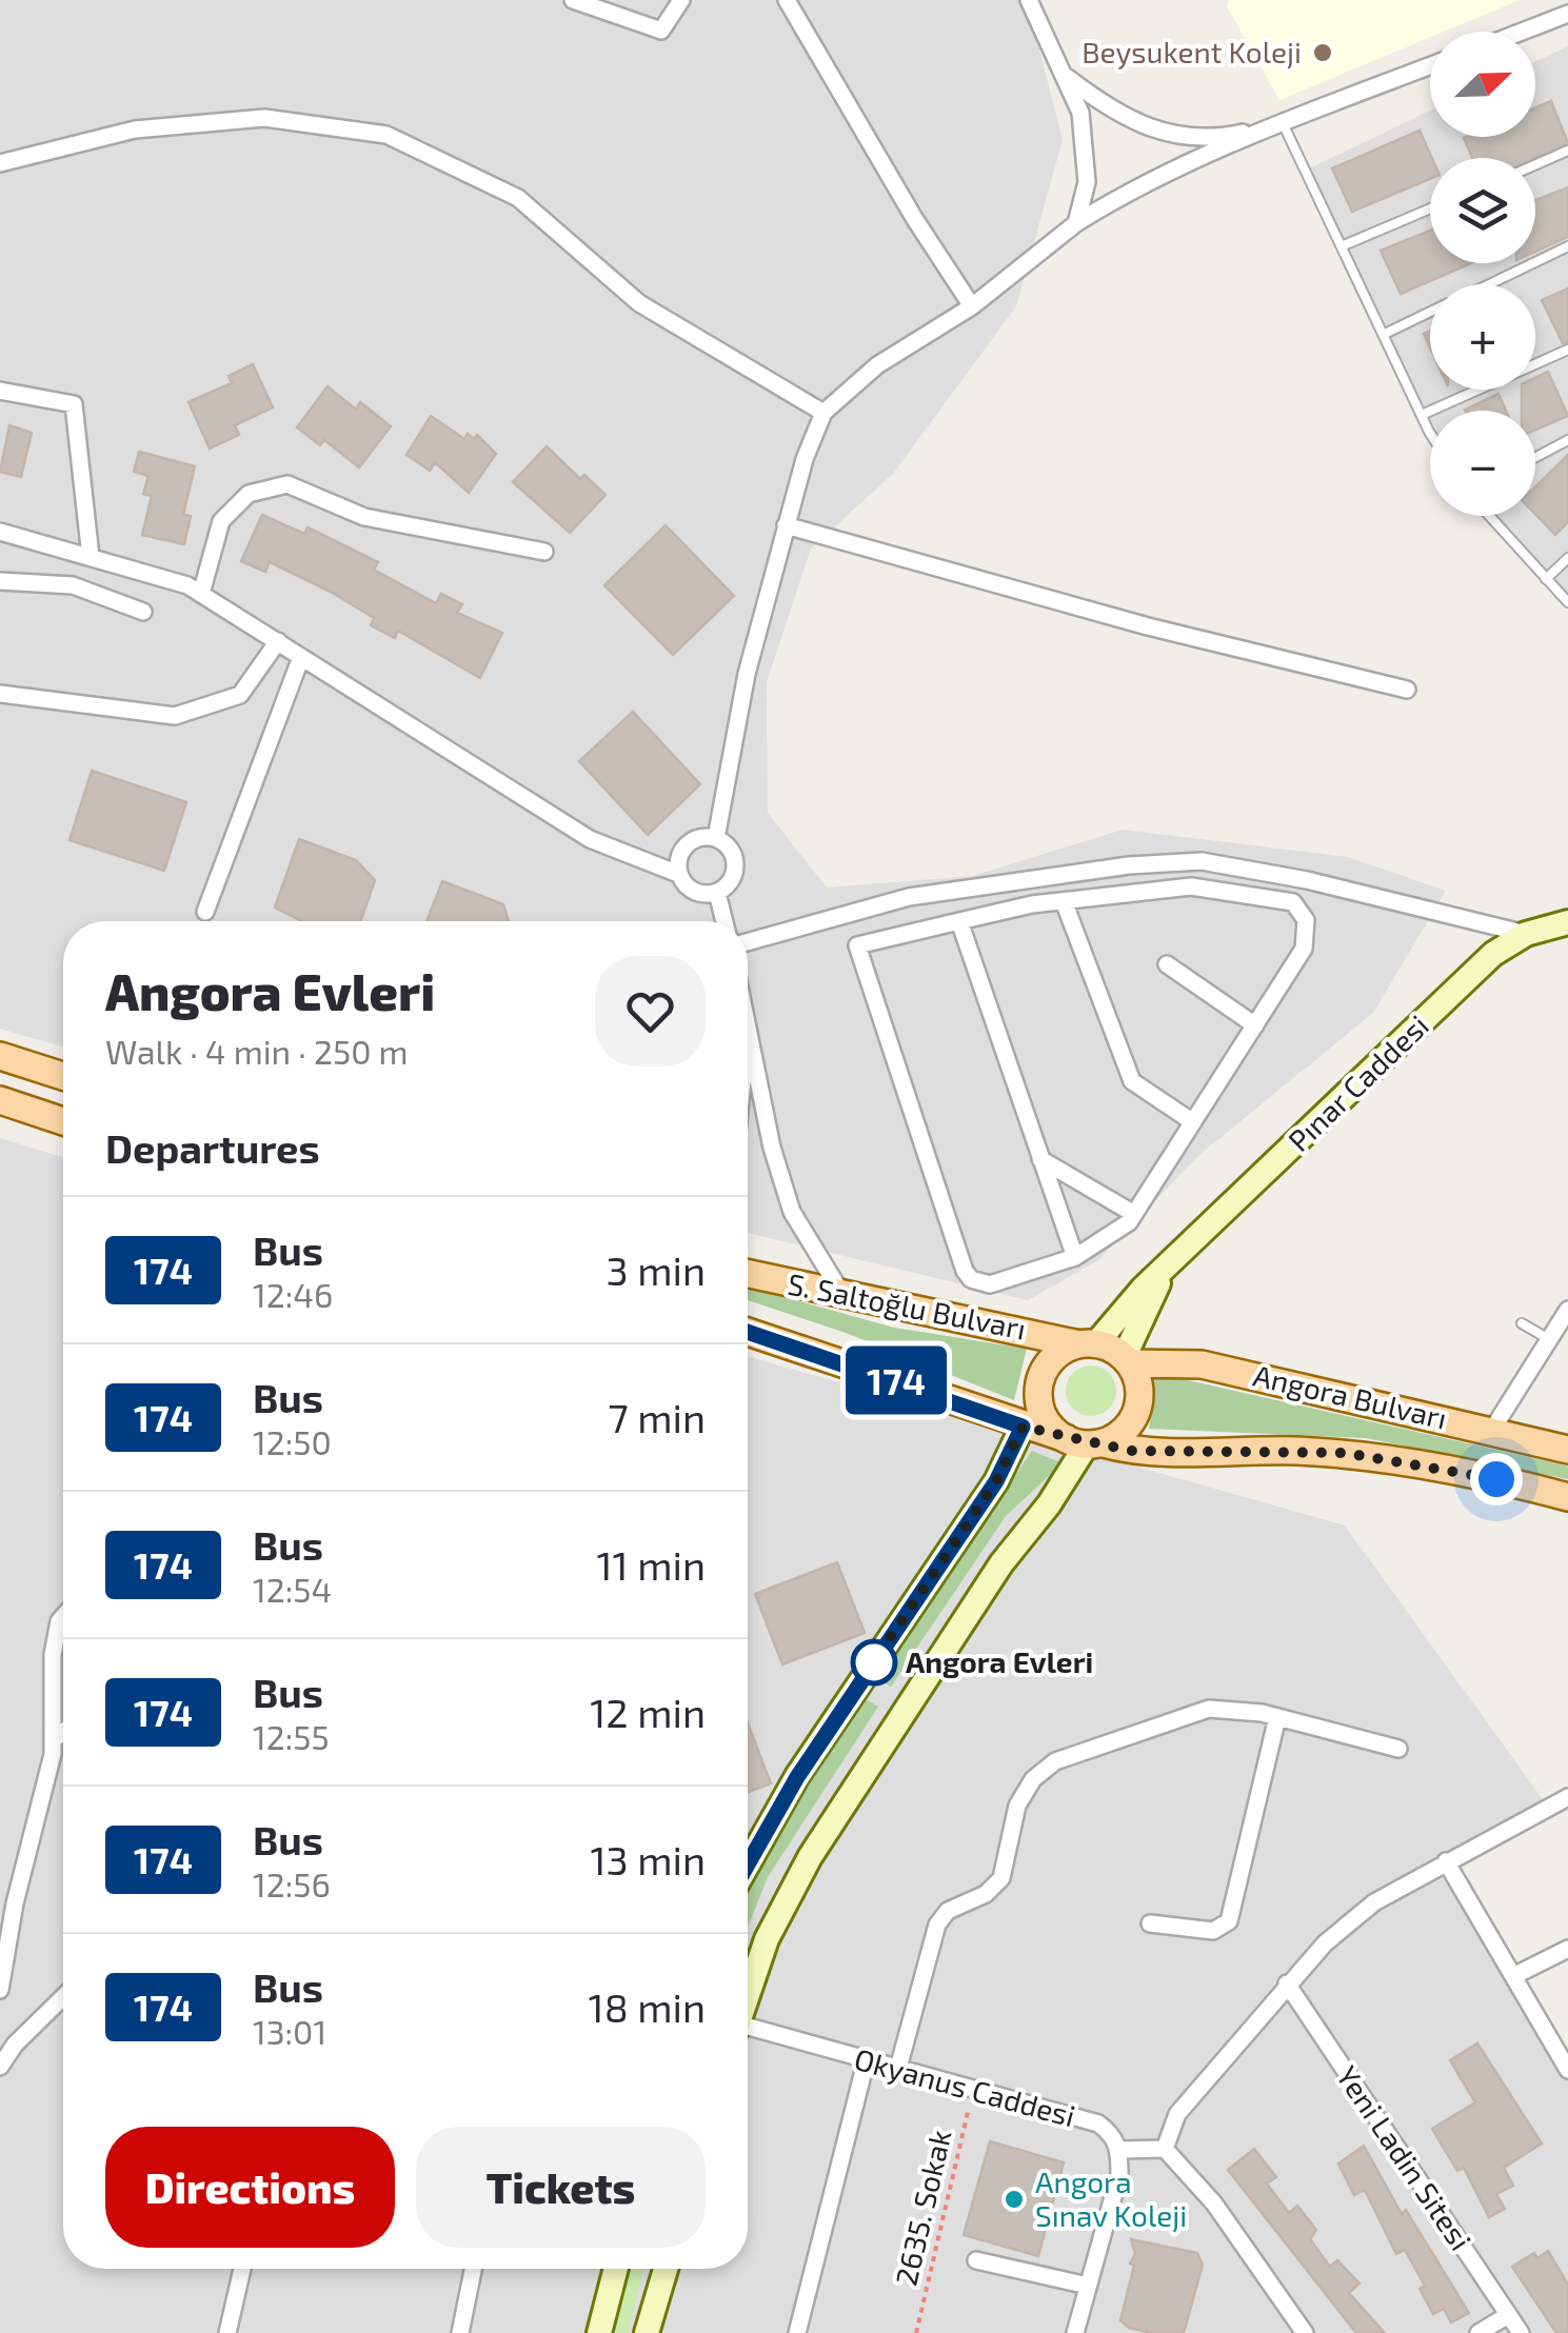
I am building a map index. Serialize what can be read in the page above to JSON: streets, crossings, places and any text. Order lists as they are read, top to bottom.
{
  "streets": {
    "main road": ["S. Saltoğlu Bulvarı", "Angora Bulvarı"],
    "street": ["Pınar Caddesi", "Okyanus Caddesi", "Yeni Ladin Sitesi"],
    "path": ["2635. Sokak"]
  },
  "crossings": [
    ["Pınar Caddesi", "S. Saltoğlu Bulvarı"],
    ["Pınar Caddesi", "Angora Bulvarı"],
    ["S. Saltoğlu Bulvarı", "Angora Bulvarı"],
    ["Okyanus Caddesi", "2635. Sokak"]
  ],
  "places": ["Beysukent Koleji", "Angora Evleri", "Angora Sınav Koleji"],
  "lines": ["bus line 174"],
  "north": "top right",
  "page": {
    "on_map": "174",
    "map_buttons": ["+", "−"],
    "heading": [
      ["Angora Evleri", "Walk · 4 min · 250 m"],
      "Departures"
    ],
    "list": [
      {
        "mark": "174",
        "name": "Bus",
        "note": "12:46",
        "value": "3 min"
      },
      {
        "mark": "174",
        "name": "Bus",
        "note": "12:50",
        "value": "7 min"
      },
      {
        "mark": "174",
        "name": "Bus",
        "note": "12:54",
        "value": "11 min"
      },
      {
        "mark": "174",
        "name": "Bus",
        "note": "12:55",
        "value": "12 min"
      },
      {
        "mark": "174",
        "name": "Bus",
        "note": "12:56",
        "value": "13 min"
      },
      {
        "mark": "174",
        "name": "Bus",
        "note": "13:01",
        "value": "18 min"
      }
    ],
    "buttons": ["Directions", "Tickets"]
  }
}
